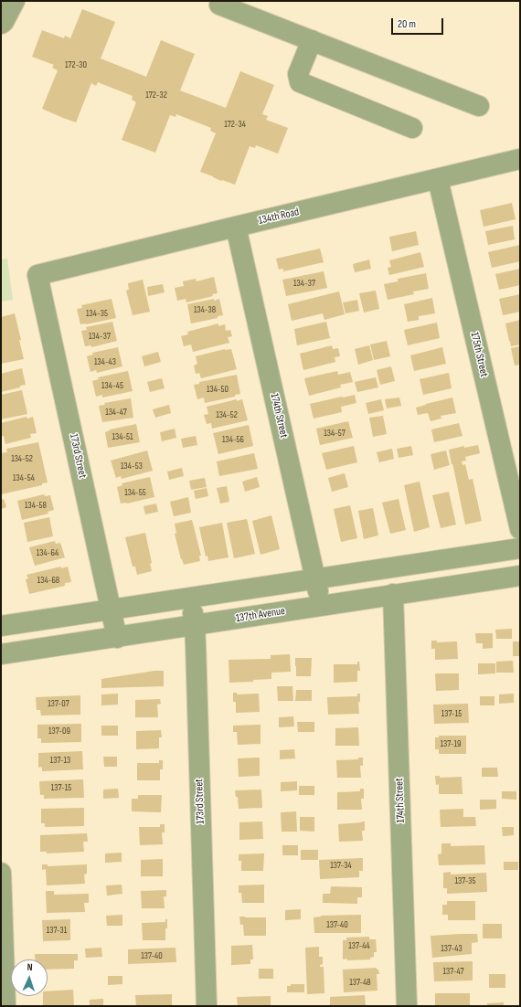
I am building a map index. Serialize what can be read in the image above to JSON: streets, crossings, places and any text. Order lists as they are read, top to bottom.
{
  "streets": {
    "street": [
      "134th Road",
      "175th Street",
      "174th Street",
      "173rd Street",
      "137th Avenue"
    ]
  },
  "crossings": [
    ["134th Road", "175th Street"],
    ["134th Road", "174th Street"],
    ["134th Road", "173rd Street"],
    ["174th Street", "137th Avenue"],
    ["173rd Street", "137th Avenue"]
  ],
  "house_numbers": [
    "172-30",
    "172-32",
    "172-34",
    "134-37",
    "134-38",
    "134-35",
    "134-37",
    "134-43",
    "134-45",
    "134-50",
    "134-47",
    "134-52",
    "134-57",
    "134-51",
    "134-56",
    "134-52",
    "134-53",
    "134-54",
    "134-55",
    "134-58",
    "134-64",
    "134-68",
    "137-07",
    "137-15",
    "137-09",
    "137-19",
    "137-13",
    "137-15",
    "137-34",
    "137-35",
    "137-40",
    "137-31",
    "137-44",
    "137-43",
    "137-40",
    "137-47",
    "137-48"
  ],
  "scale_bar": "20 m",
  "north": "top"
}
